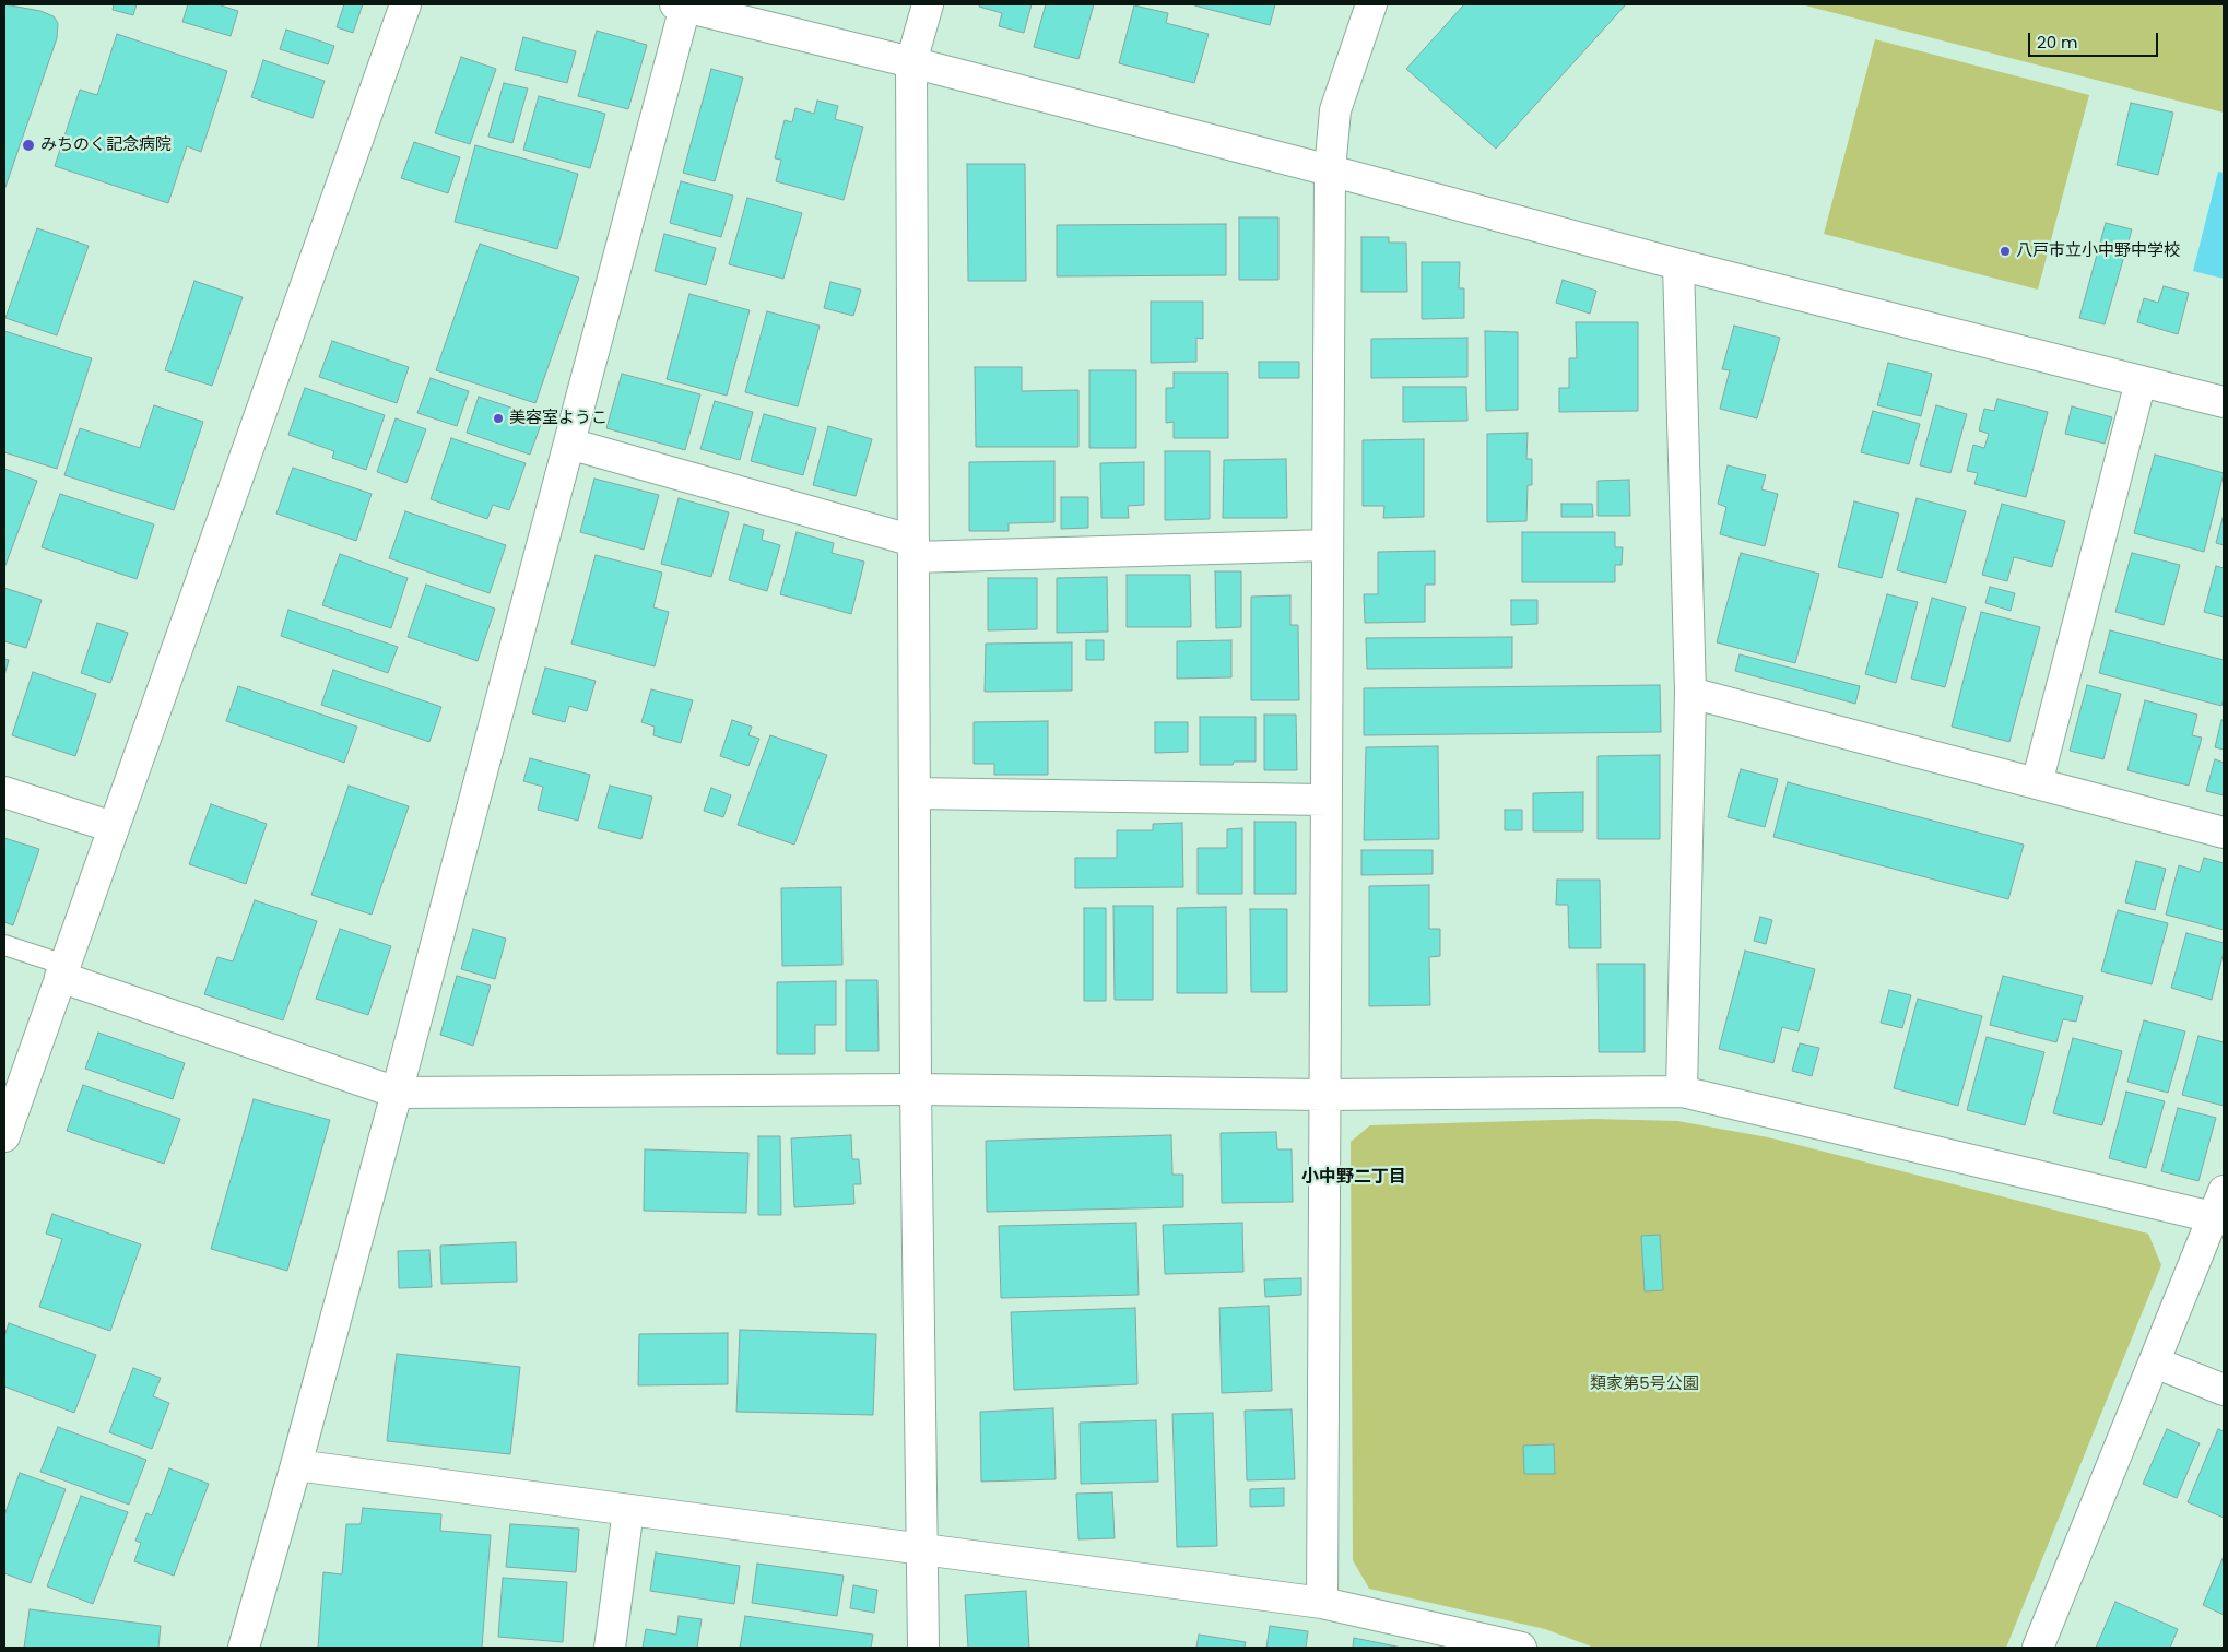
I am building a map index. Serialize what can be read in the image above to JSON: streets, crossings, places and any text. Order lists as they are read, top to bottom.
{
  "districts": ["小中野二丁目"],
  "parks": ["類家第5号公園"],
  "places": ["みちのく記念病院", "八戸市立小中野中学校", "美容室ようこ"],
  "scale_bar": "20 m"
}
